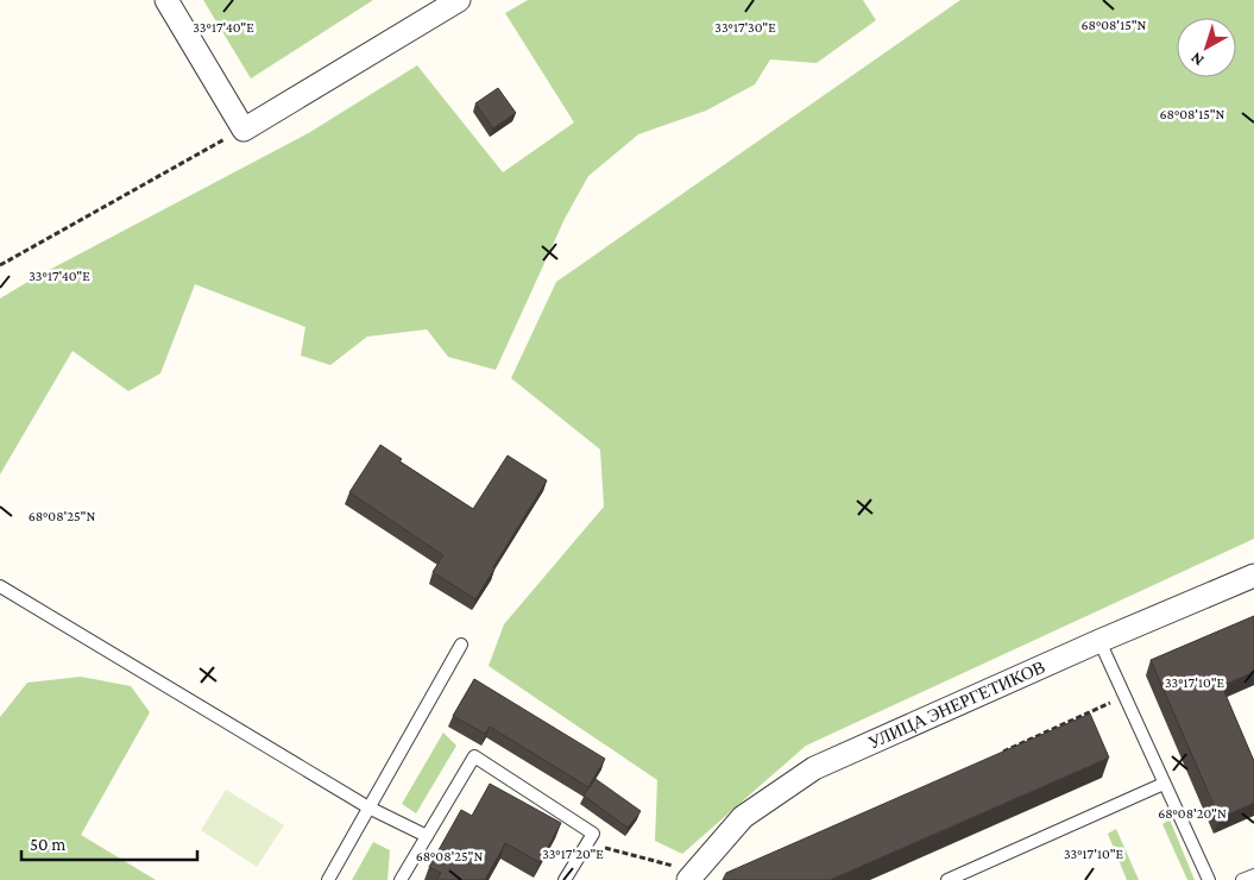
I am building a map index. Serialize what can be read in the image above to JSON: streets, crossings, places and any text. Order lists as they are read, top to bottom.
{
  "streets": {
    "street": ["УЛИЦА ЭНЕРГЕТИКОВ"]
  },
  "scale_bar": "50 m",
  "north": "bottom left",
  "coordinates": [
    "68°08'15\"N",
    "33°17'40\"E",
    "33°17'30\"E",
    "68°08'25\"N",
    "33°17'10\"E",
    "68°08'20\"N",
    "33°17'20\"E"
  ]
}
